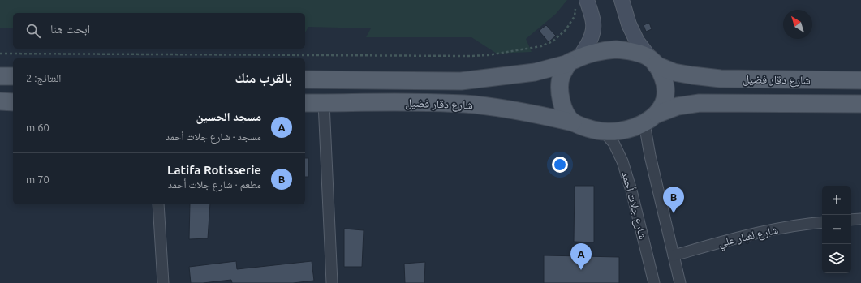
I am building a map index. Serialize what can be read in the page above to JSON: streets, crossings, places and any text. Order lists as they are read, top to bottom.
{
  "streets": {
    "main road": ["شارع دقار فضيل"],
    "street": ["شارع جلات أحمد", "شارع لغبار علي"]
  },
  "crossings": [
    ["شارع دقار فضيل", "شارع جلات أحمد"]
  ],
  "north": "top left",
  "page": {
    "search": "ابحث هنا",
    "heading": ["بالقرب منك", "النتائج: 2"],
    "list": [
      {
        "mark": "A",
        "name": "مسجد الحسين",
        "note": "مسجد · شارع جلات أحمد",
        "value": "60 m"
      },
      {
        "mark": "B",
        "name": "Latifa Rotisserie",
        "note": "مطعم · شارع جلات أحمد",
        "value": "70 m"
      }
    ],
    "map_buttons": ["+", "−"],
    "pins": ["B", "A"]
  }
}
